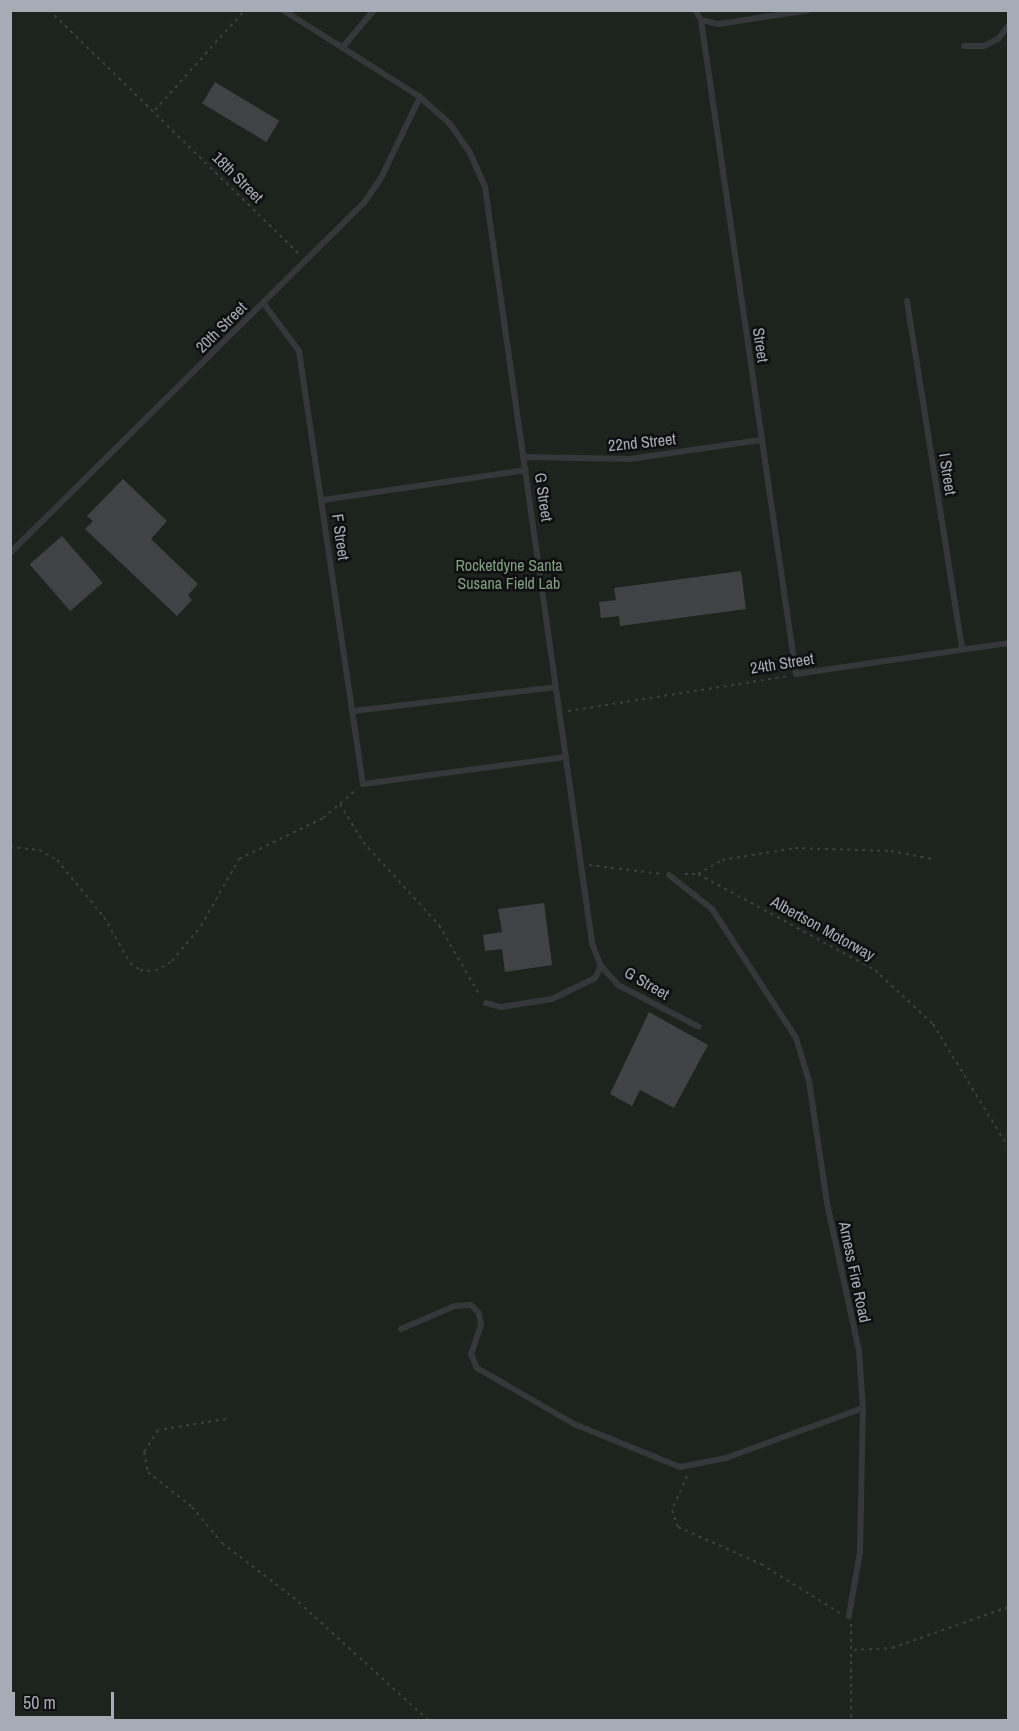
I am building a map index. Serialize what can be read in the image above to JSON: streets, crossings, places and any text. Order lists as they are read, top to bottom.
{
  "streets": {
    "lane": [
      "20th Street",
      "Street",
      "22nd Street",
      "I Street",
      "G Street",
      "F Street",
      "24th Street",
      "Arness Fire Road"
    ],
    "path": ["18th Street", "Albertson Motorway"]
  },
  "crossings": [
    ["18th Street", "20th Street"],
    ["20th Street", "G Street"],
    ["20th Street", "F Street"],
    ["Street", "22nd Street"],
    ["Street", "24th Street"],
    ["22nd Street", "G Street"],
    ["I Street", "24th Street"],
    ["G Street", "24th Street"]
  ],
  "parks": ["Rocketdyne Santa Susana Field Lab"],
  "scale_bar": "50 m"
}
